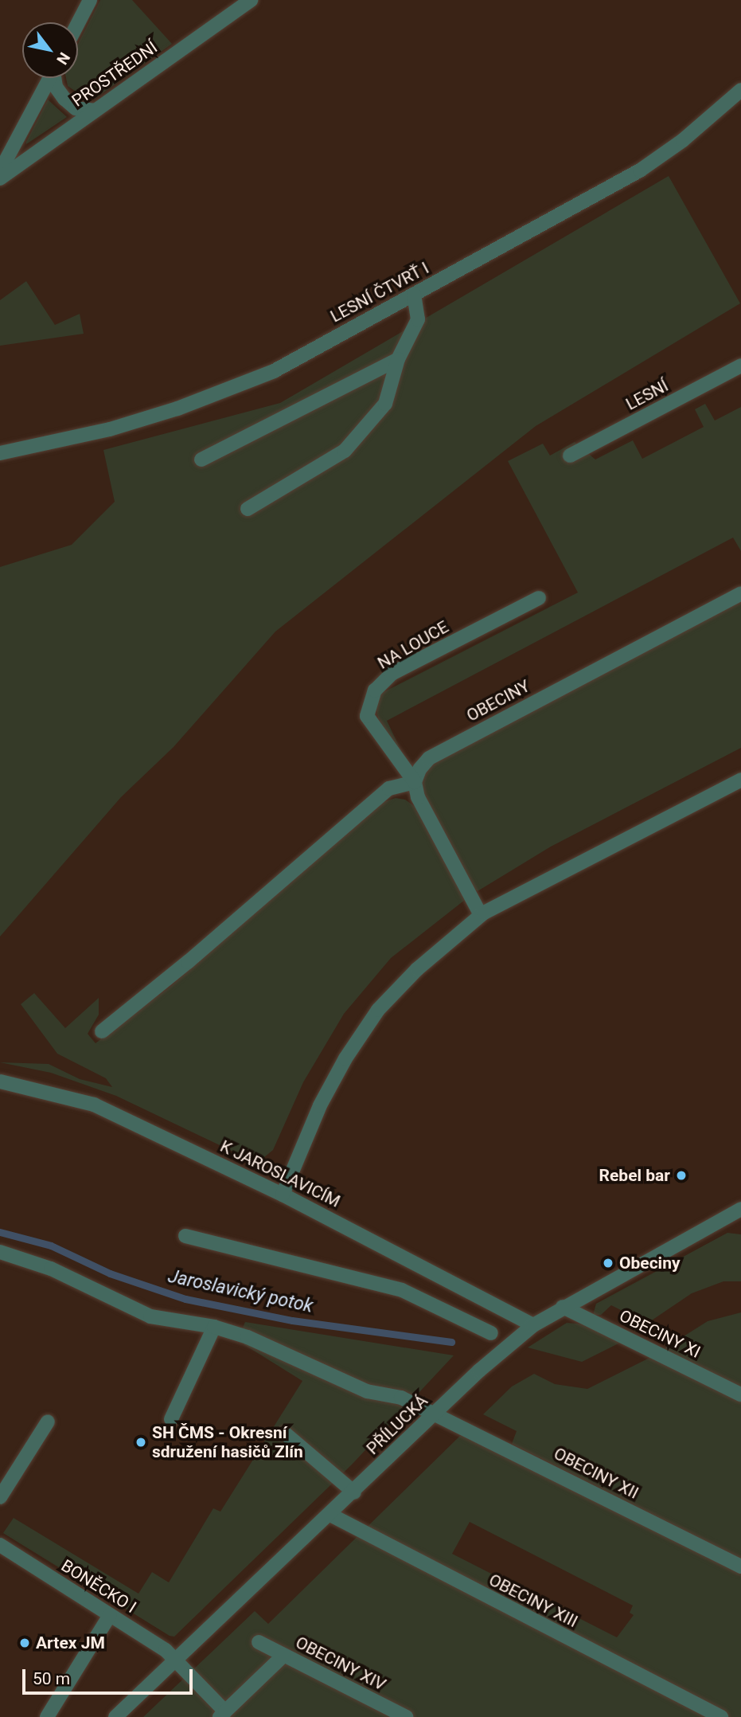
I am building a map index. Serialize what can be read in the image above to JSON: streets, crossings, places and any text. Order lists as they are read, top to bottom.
{
  "streets": {
    "street": [
      "PROSTŘEDNÍ",
      "LESNÍ ČTVRŤ I",
      "LESNÍ",
      "NA LOUCE",
      "OBECINY",
      "K JAROSLAVICÍM",
      "OBECINY XI",
      "PŘÍLUCKÁ",
      "OBECINY XII",
      "BONĚCKO I",
      "OBECINY XIII",
      "OBECINY XIV"
    ]
  },
  "crossings": [
    ["NA LOUCE", "OBECINY"],
    ["K JAROSLAVICÍM", "PŘÍLUCKÁ"],
    ["OBECINY XI", "PŘÍLUCKÁ"],
    ["PŘÍLUCKÁ", "OBECINY XII"],
    ["PŘÍLUCKÁ", "BONĚCKO I"],
    ["PŘÍLUCKÁ", "OBECINY XIII"]
  ],
  "water": ["Jaroslavický potok"],
  "places": [
    "Rebel bar",
    "Obeciny",
    "SH ČMS - Okresní sdružení hasičů Zlín",
    "Artex JM"
  ],
  "scale_bar": "50 m",
  "north": "bottom right"
}
